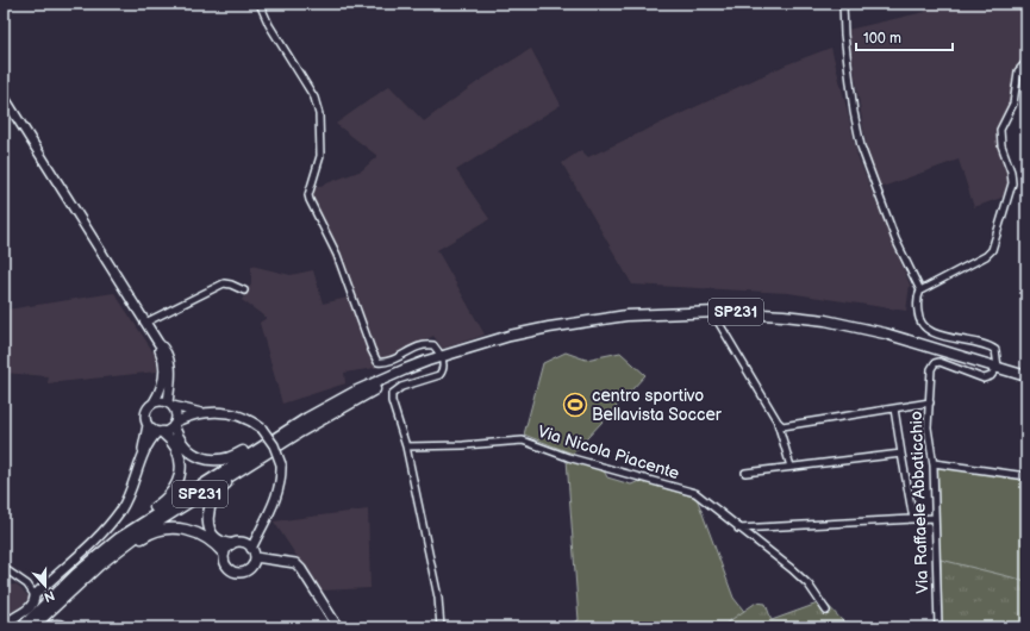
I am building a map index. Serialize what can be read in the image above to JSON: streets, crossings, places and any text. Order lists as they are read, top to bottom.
{
  "streets": {
    "main road": ["SP231"],
    "street": ["Via Nicola Piacente", "Via Raffaele Abbaticchio"]
  },
  "crossings": [
    ["SP231", "Via Raffaele Abbaticchio"]
  ],
  "places": {
    "sports": ["centro sportivo Bellavista Soccer"]
  },
  "scale_bar": "100 m",
  "north": "bottom"
}
